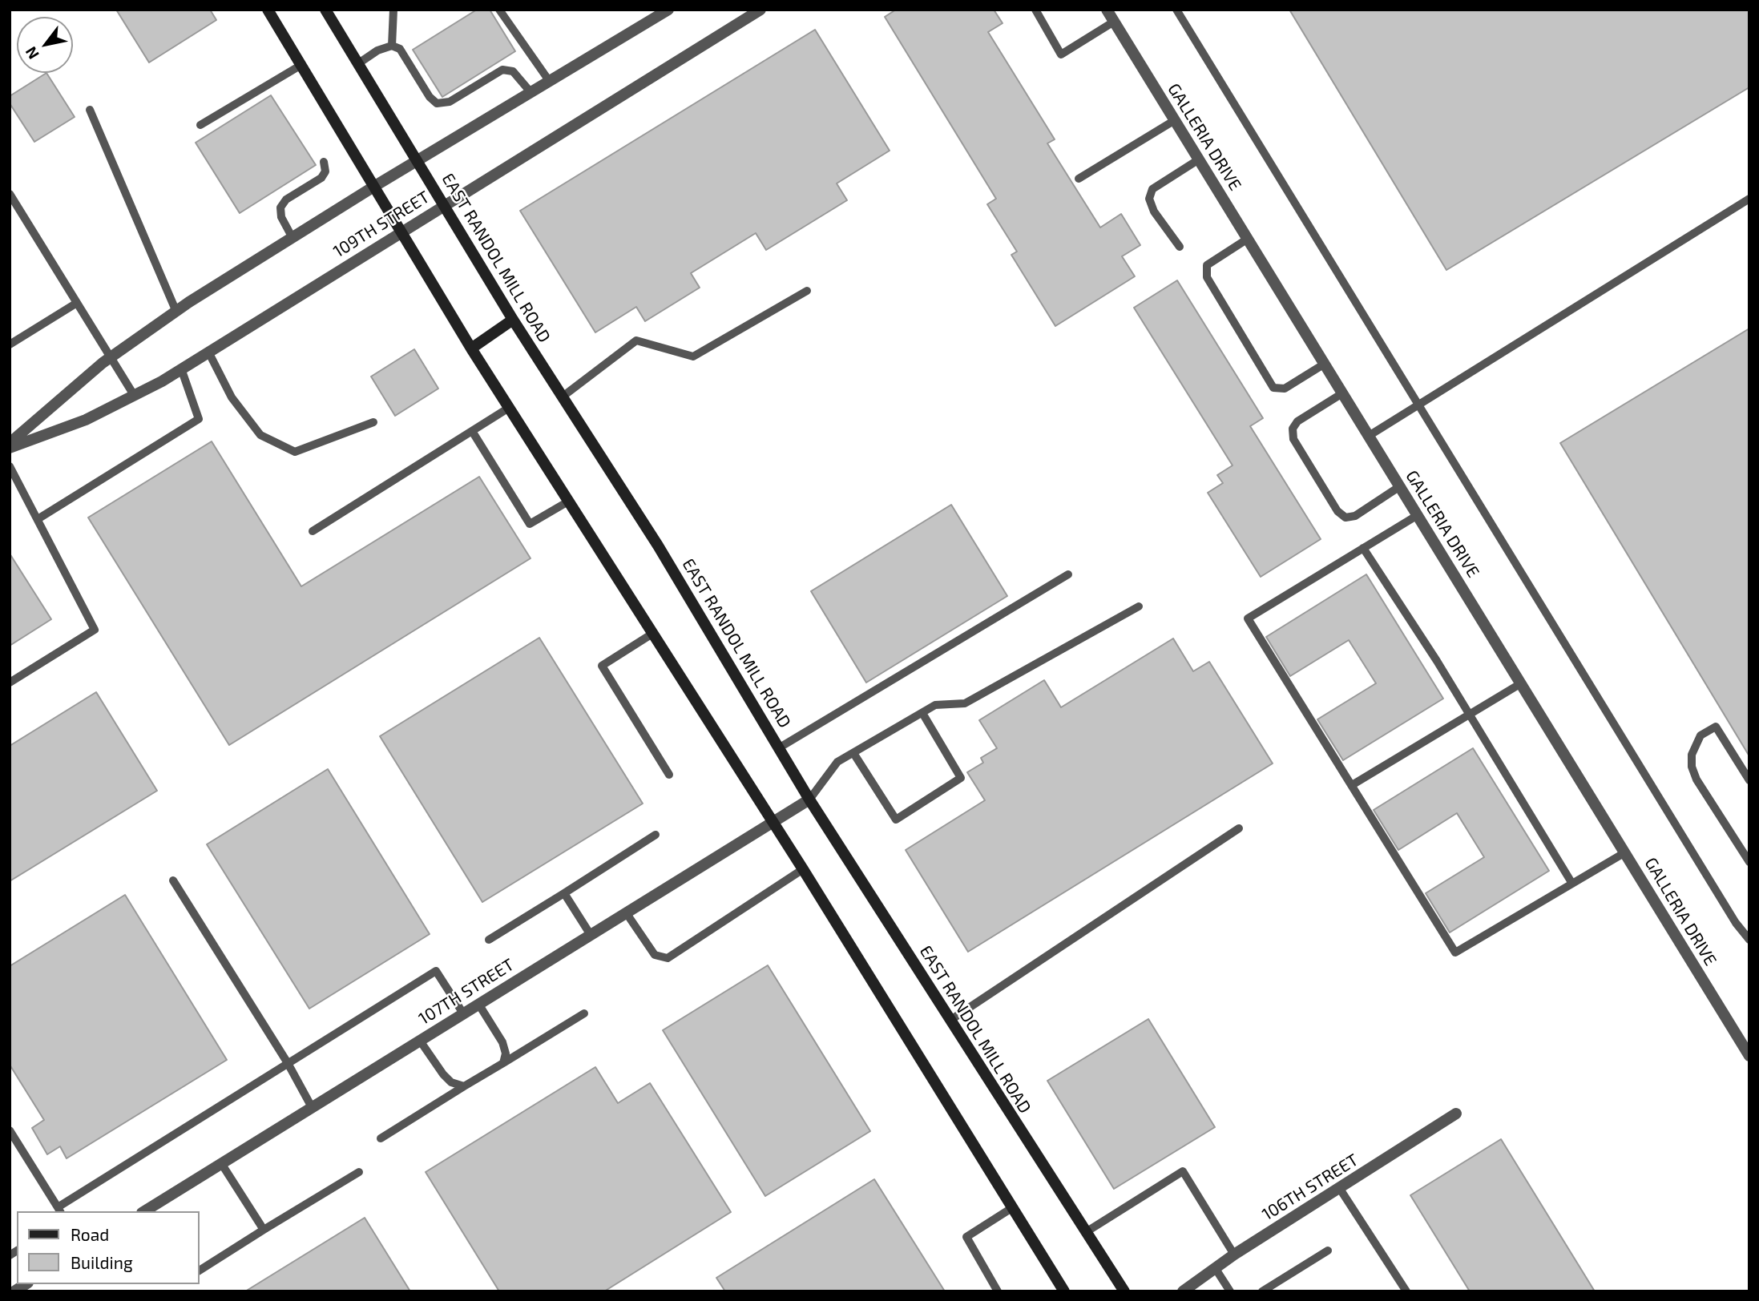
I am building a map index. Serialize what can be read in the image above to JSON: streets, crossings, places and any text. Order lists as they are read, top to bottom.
{
  "streets": {
    "main road": ["EAST RANDOL MILL ROAD"],
    "street": [
      "GALLERIA DRIVE",
      "109TH STREET",
      "107TH STREET",
      "106TH STREET"
    ]
  },
  "crossings": [
    ["109TH STREET", "EAST RANDOL MILL ROAD"],
    ["EAST RANDOL MILL ROAD", "107TH STREET"]
  ],
  "legend": ["Road", "Building"],
  "north": "bottom left"
}
